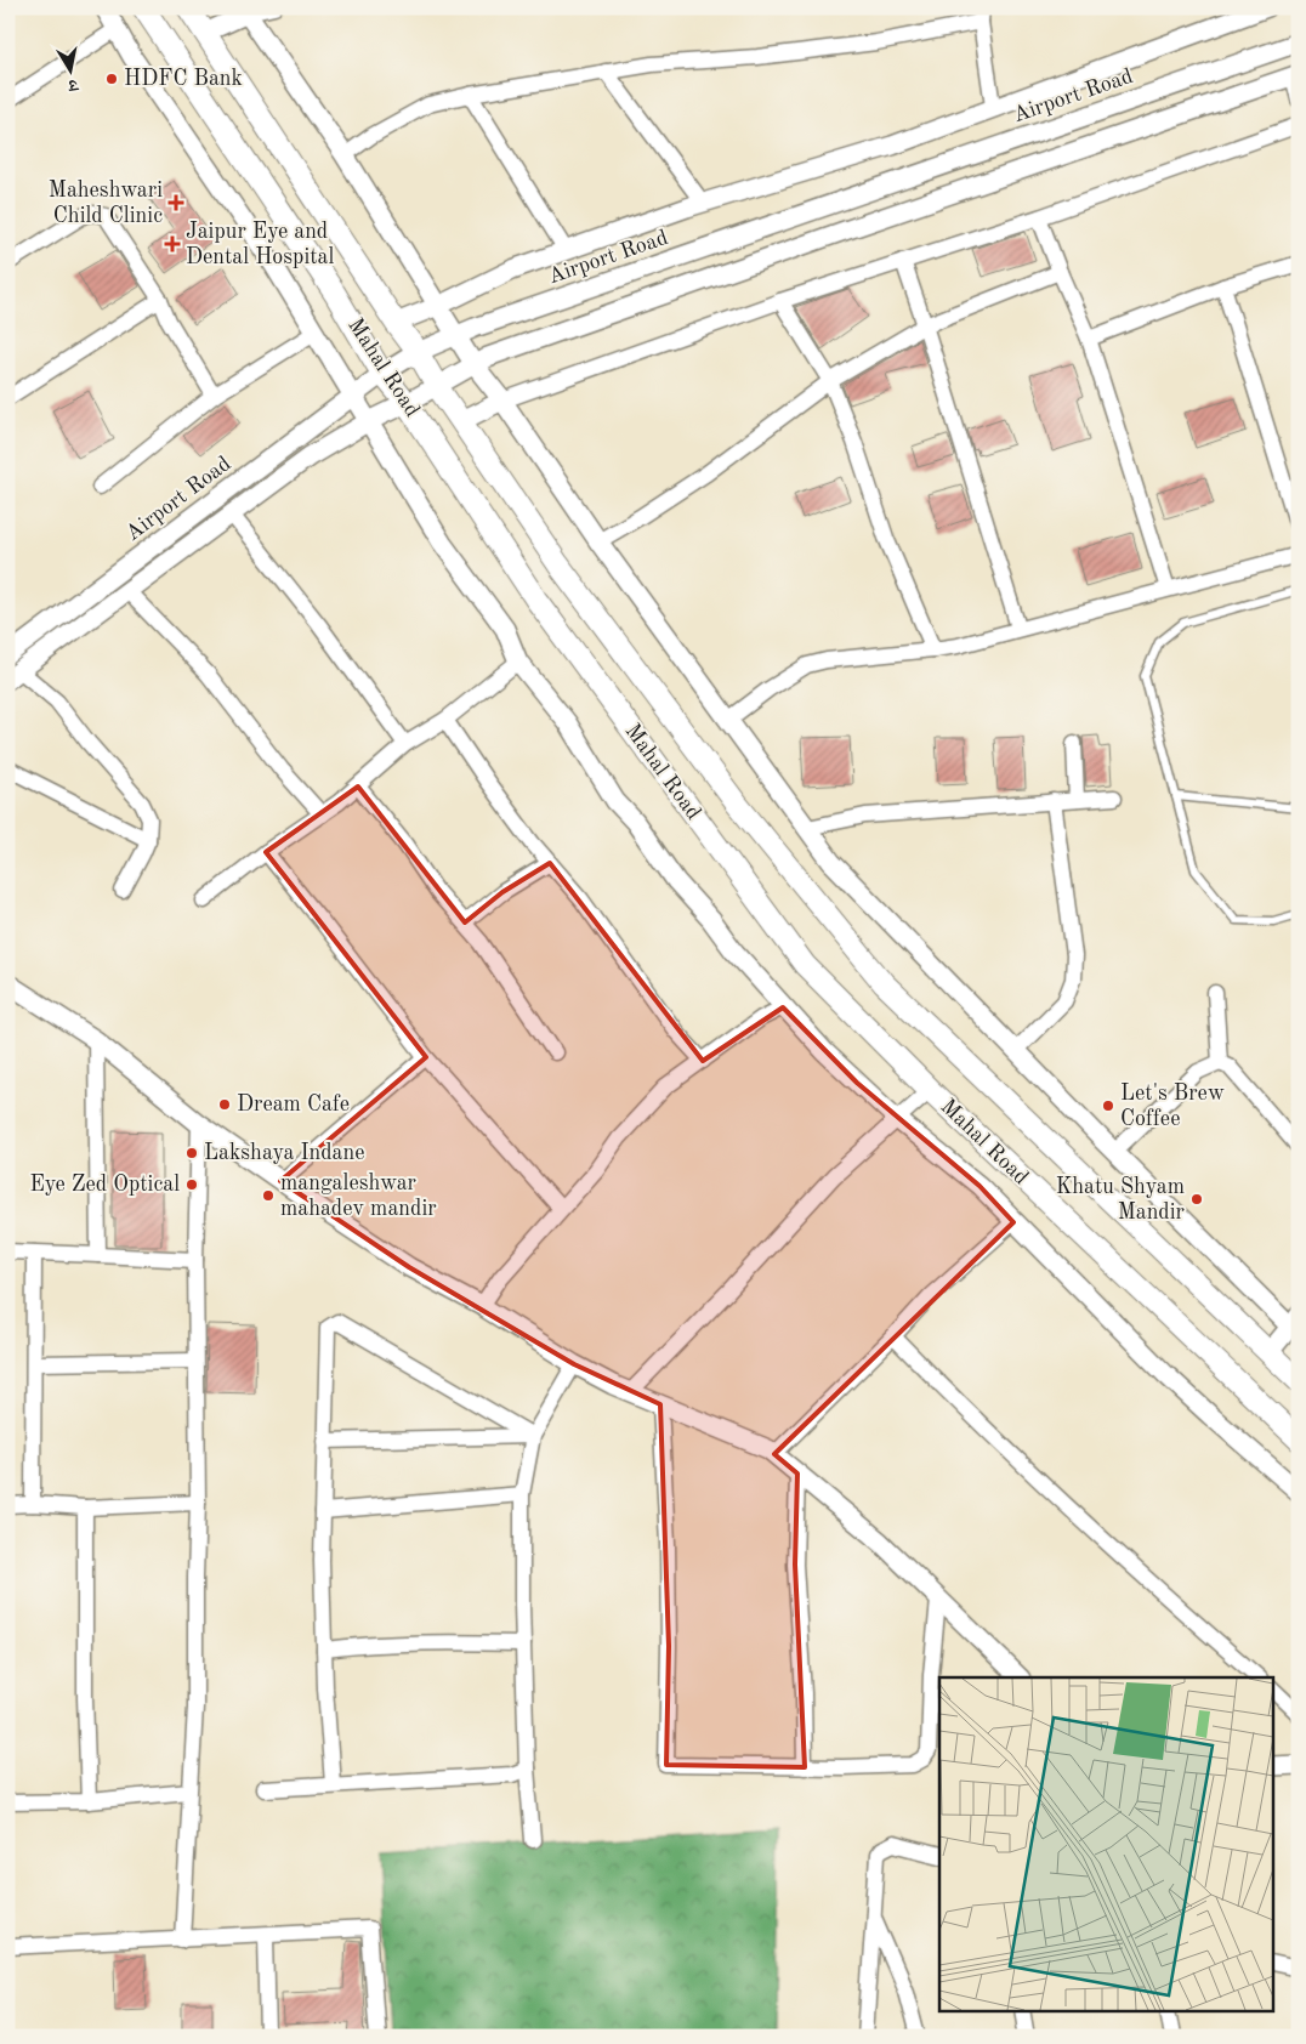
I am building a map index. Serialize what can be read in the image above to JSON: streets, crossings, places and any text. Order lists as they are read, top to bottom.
{
  "streets": {
    "main road": ["Mahal Road"],
    "street": ["Airport Road"]
  },
  "crossings": [
    ["Airport Road", "Mahal Road"]
  ],
  "places": {
    "other": [
      "HDFC Bank",
      "Dream Cafe",
      "Let's Brew Coffee",
      "Lakshaya Indane",
      "Eye Zed Optical",
      "mangaleshwar mahadev mandir",
      "Khatu Shyam Mandir"
    ],
    "health": ["Maheshwari Child Clinic", "Jaipur Eye and Dental Hospital"]
  },
  "north": "bottom"
}
